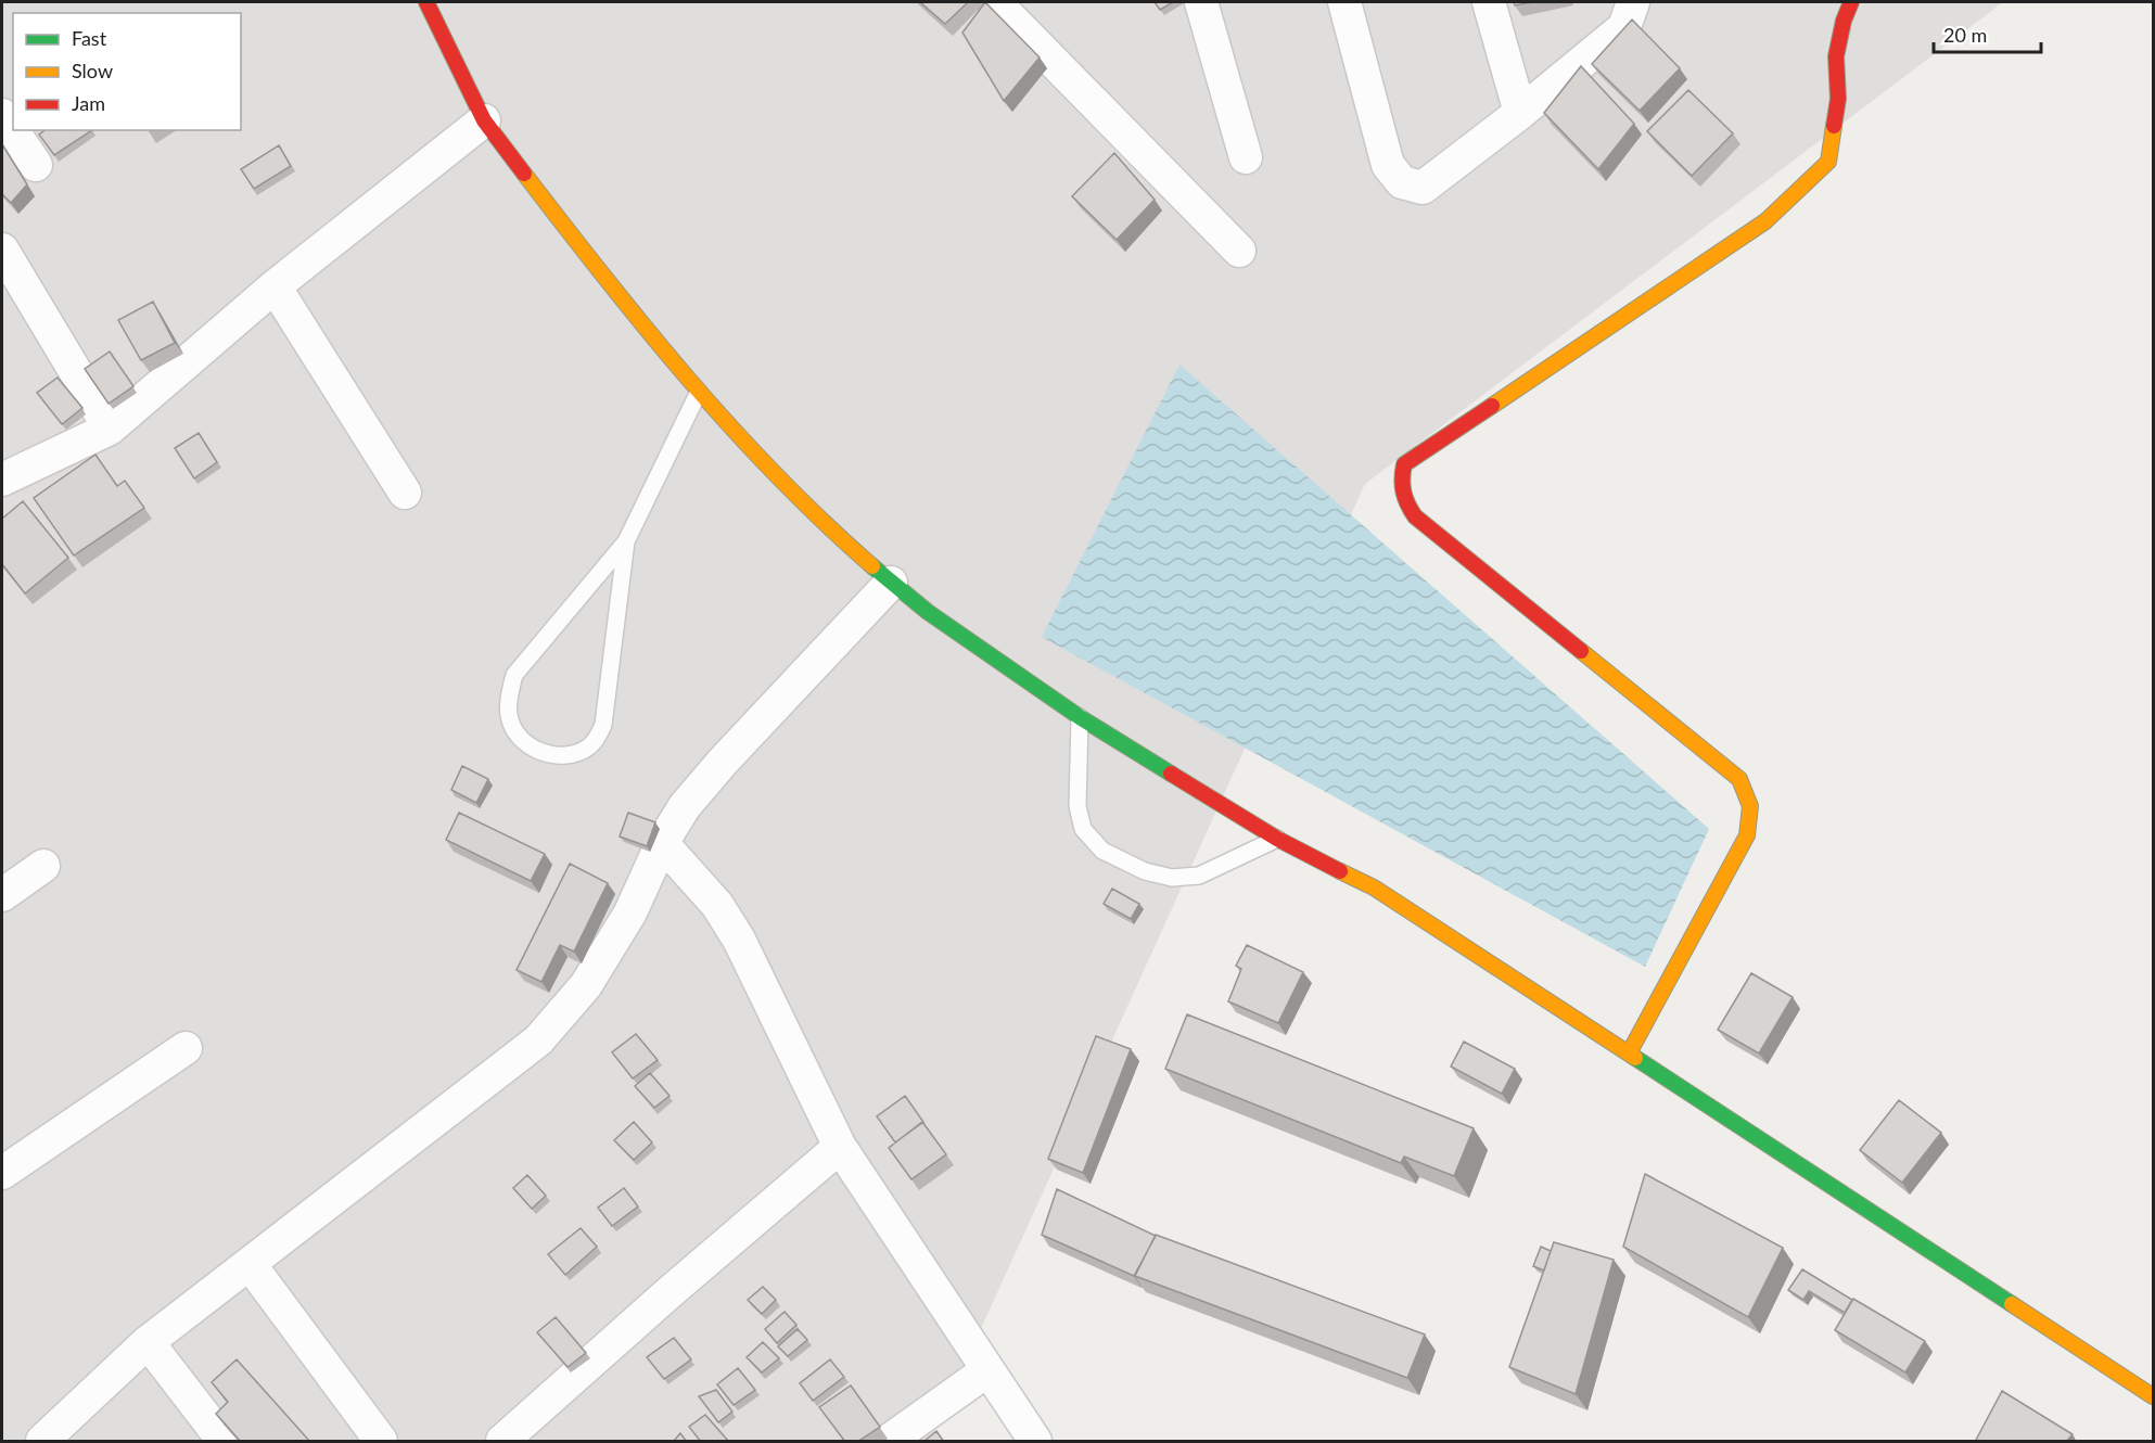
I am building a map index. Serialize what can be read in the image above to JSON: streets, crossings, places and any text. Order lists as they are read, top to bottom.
{
  "legend": ["Fast", "Slow", "Jam"],
  "scale_bar": "20 m"
}
